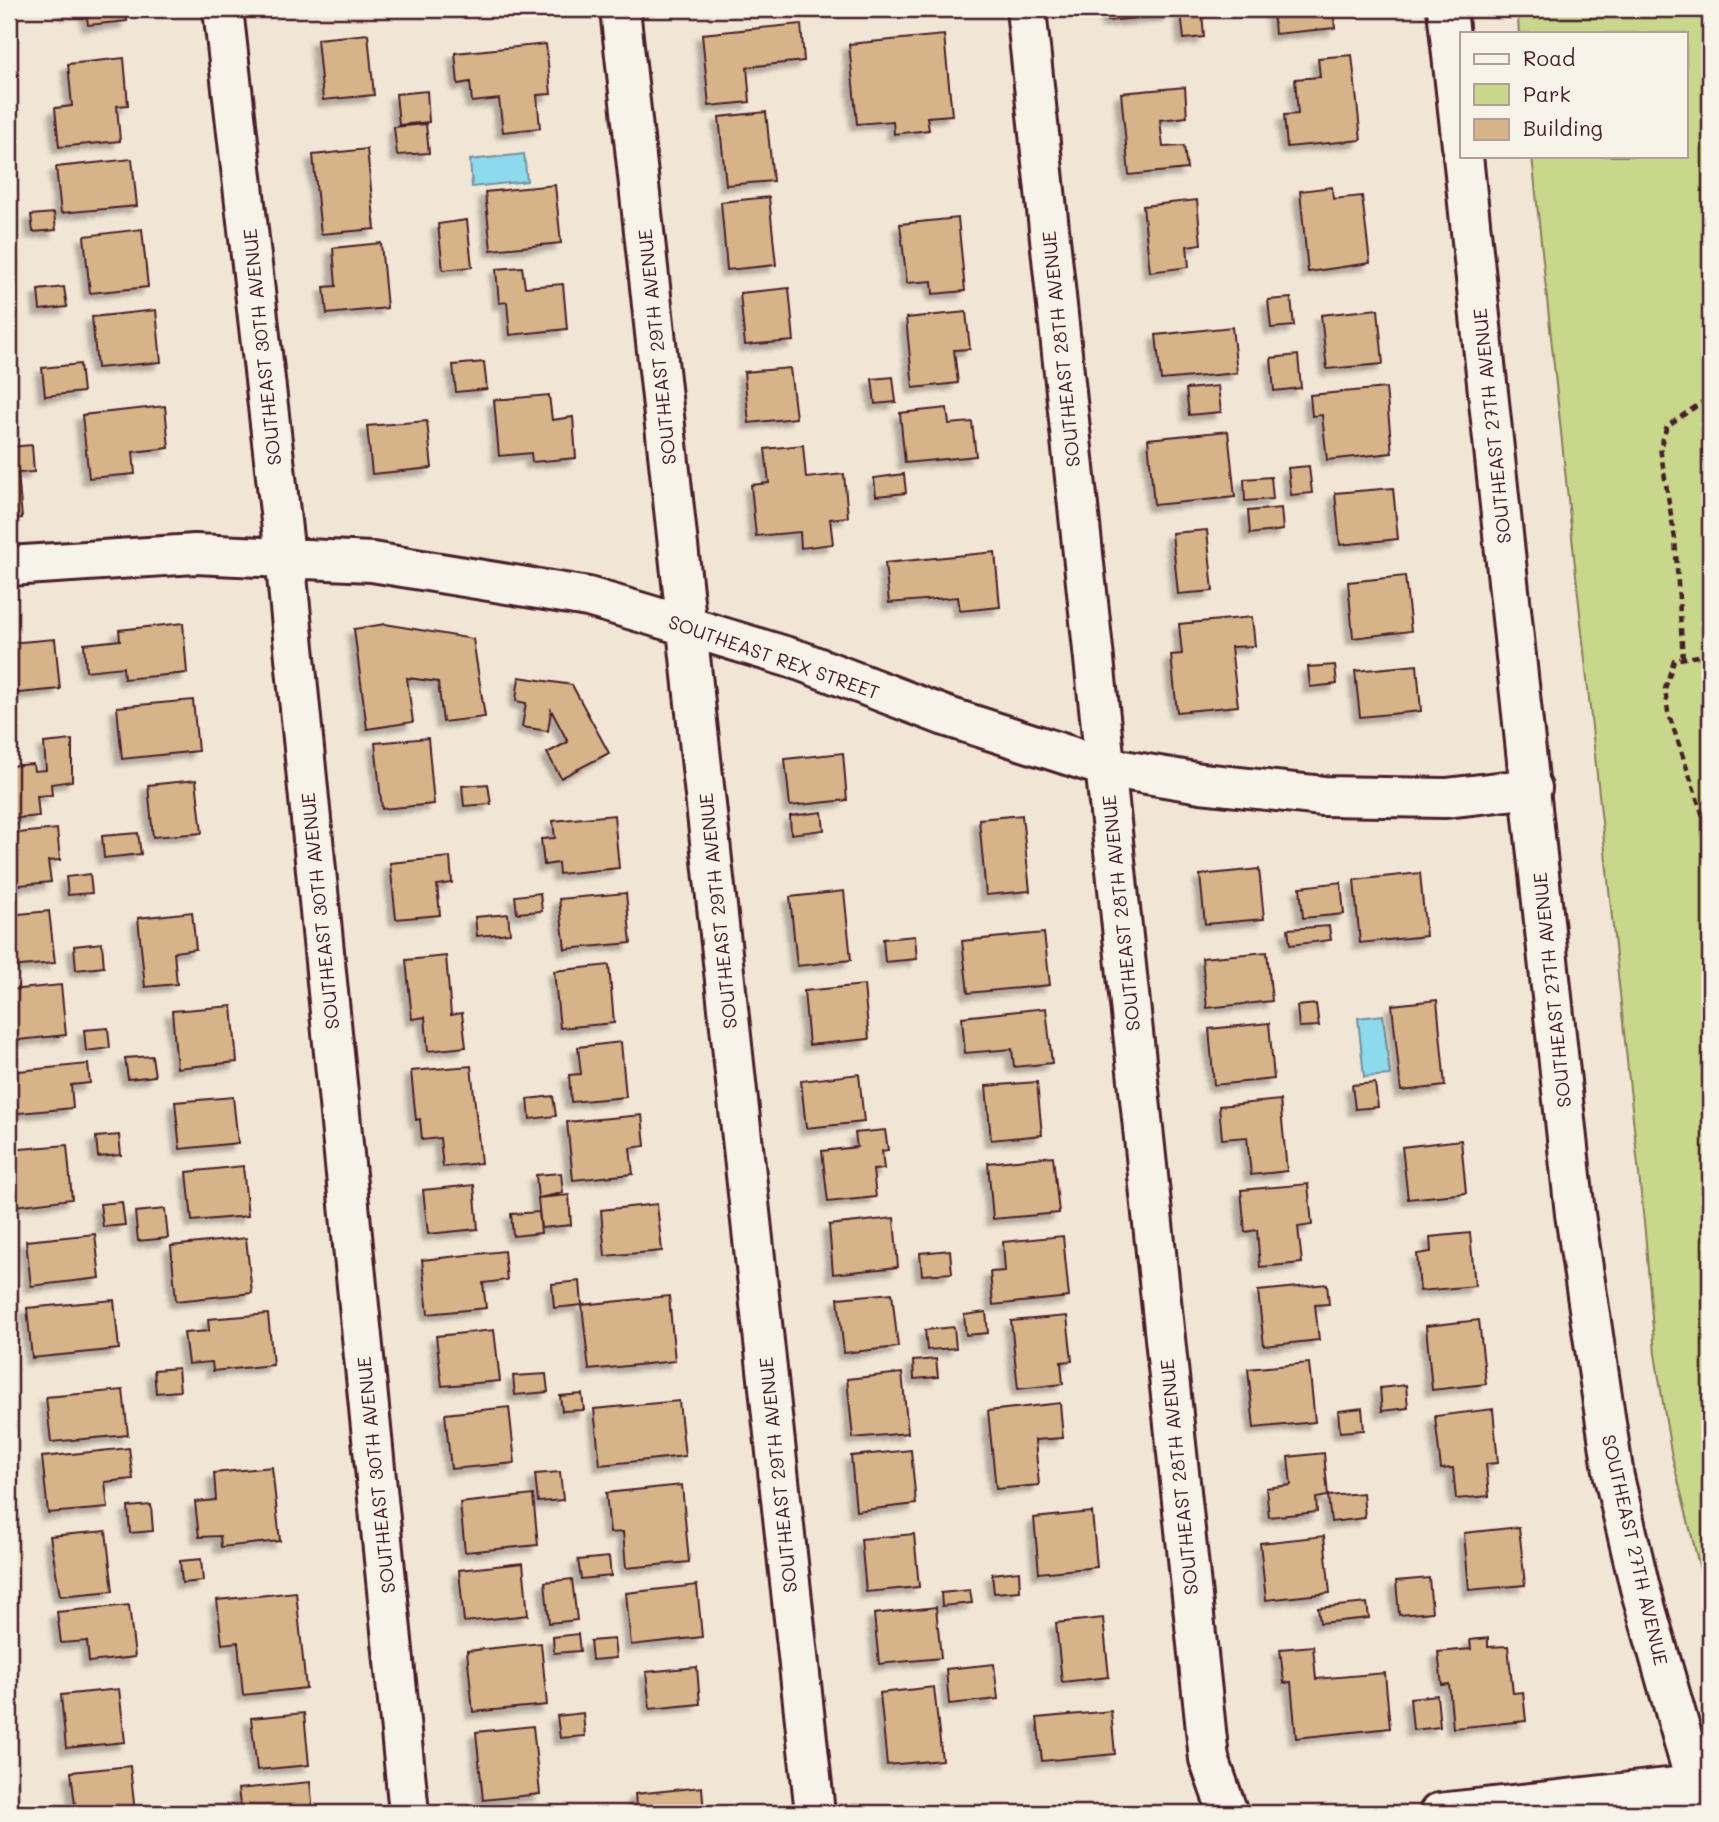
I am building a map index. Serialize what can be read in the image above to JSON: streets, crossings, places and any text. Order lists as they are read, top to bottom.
{
  "streets": {
    "street": [
      "SOUTHEAST 30TH AVENUE",
      "SOUTHEAST 29TH AVENUE",
      "SOUTHEAST 28TH AVENUE",
      "SOUTHEAST 27TH AVENUE",
      "SOUTHEAST REX STREET"
    ]
  },
  "crossings": [
    ["SOUTHEAST 30TH AVENUE", "SOUTHEAST REX STREET"],
    ["SOUTHEAST 29TH AVENUE", "SOUTHEAST REX STREET"],
    ["SOUTHEAST 28TH AVENUE", "SOUTHEAST REX STREET"],
    ["SOUTHEAST 27TH AVENUE", "SOUTHEAST REX STREET"]
  ],
  "legend": ["Road", "Park", "Building"]
}
